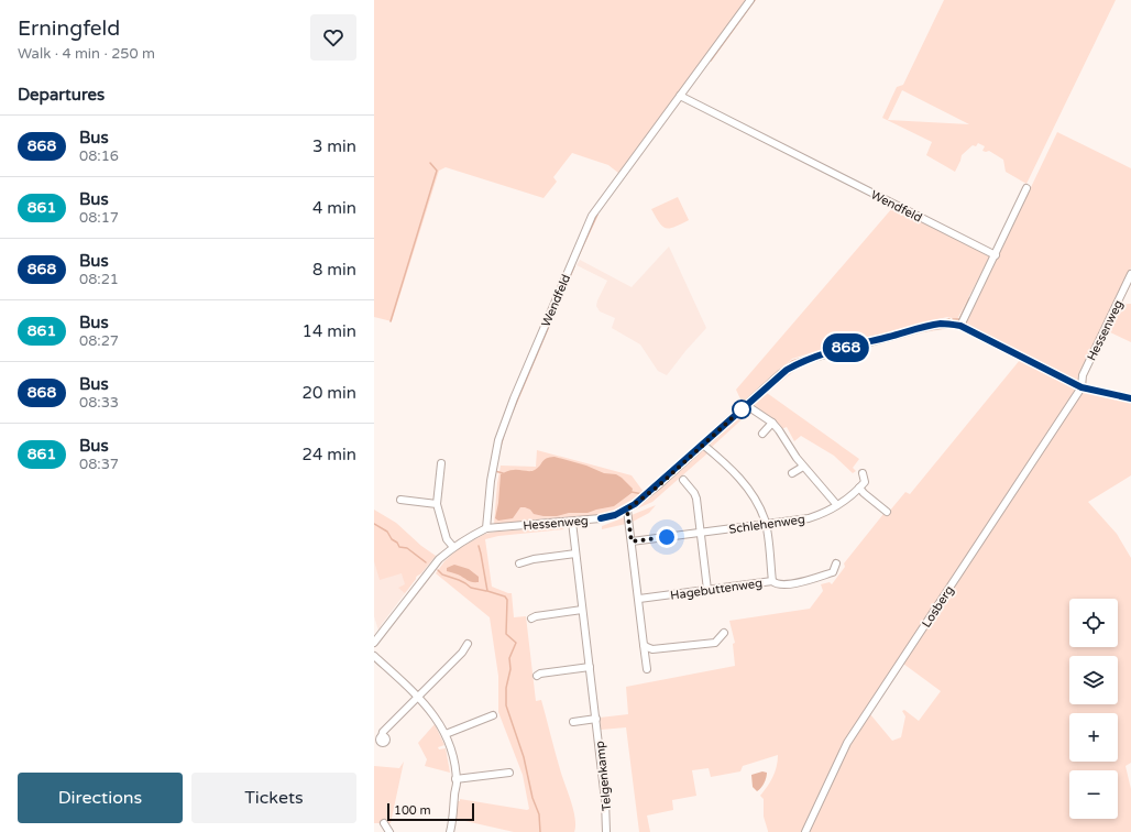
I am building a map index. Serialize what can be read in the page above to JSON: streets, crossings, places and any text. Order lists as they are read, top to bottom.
{
  "streets": {
    "street": [
      "Wendfeld",
      "Hessenweg",
      "Schlehenweg",
      "Hagebuttenweg",
      "Losberg",
      "Telgenkamp"
    ]
  },
  "crossings": [
    ["Wendfeld", "Hessenweg"],
    ["Hessenweg", "Losberg"],
    ["Hessenweg", "Telgenkamp"]
  ],
  "lines": ["bus line 868"],
  "scale_bar": "100 m",
  "page": {
    "heading": [
      ["Erningfeld", "Walk · 4 min · 250 m"],
      "Departures"
    ],
    "on_map": "868",
    "list": [
      {
        "mark": "868",
        "name": "Bus",
        "note": "08:16",
        "value": "3 min"
      },
      {
        "mark": "861",
        "name": "Bus",
        "note": "08:17",
        "value": "4 min"
      },
      {
        "mark": "868",
        "name": "Bus",
        "note": "08:21",
        "value": "8 min"
      },
      {
        "mark": "861",
        "name": "Bus",
        "note": "08:27",
        "value": "14 min"
      },
      {
        "mark": "868",
        "name": "Bus",
        "note": "08:33",
        "value": "20 min"
      },
      {
        "mark": "861",
        "name": "Bus",
        "note": "08:37",
        "value": "24 min"
      }
    ],
    "map_buttons": ["+", "−"],
    "buttons": ["Directions", "Tickets"],
    "scale": "100 m"
  }
}
